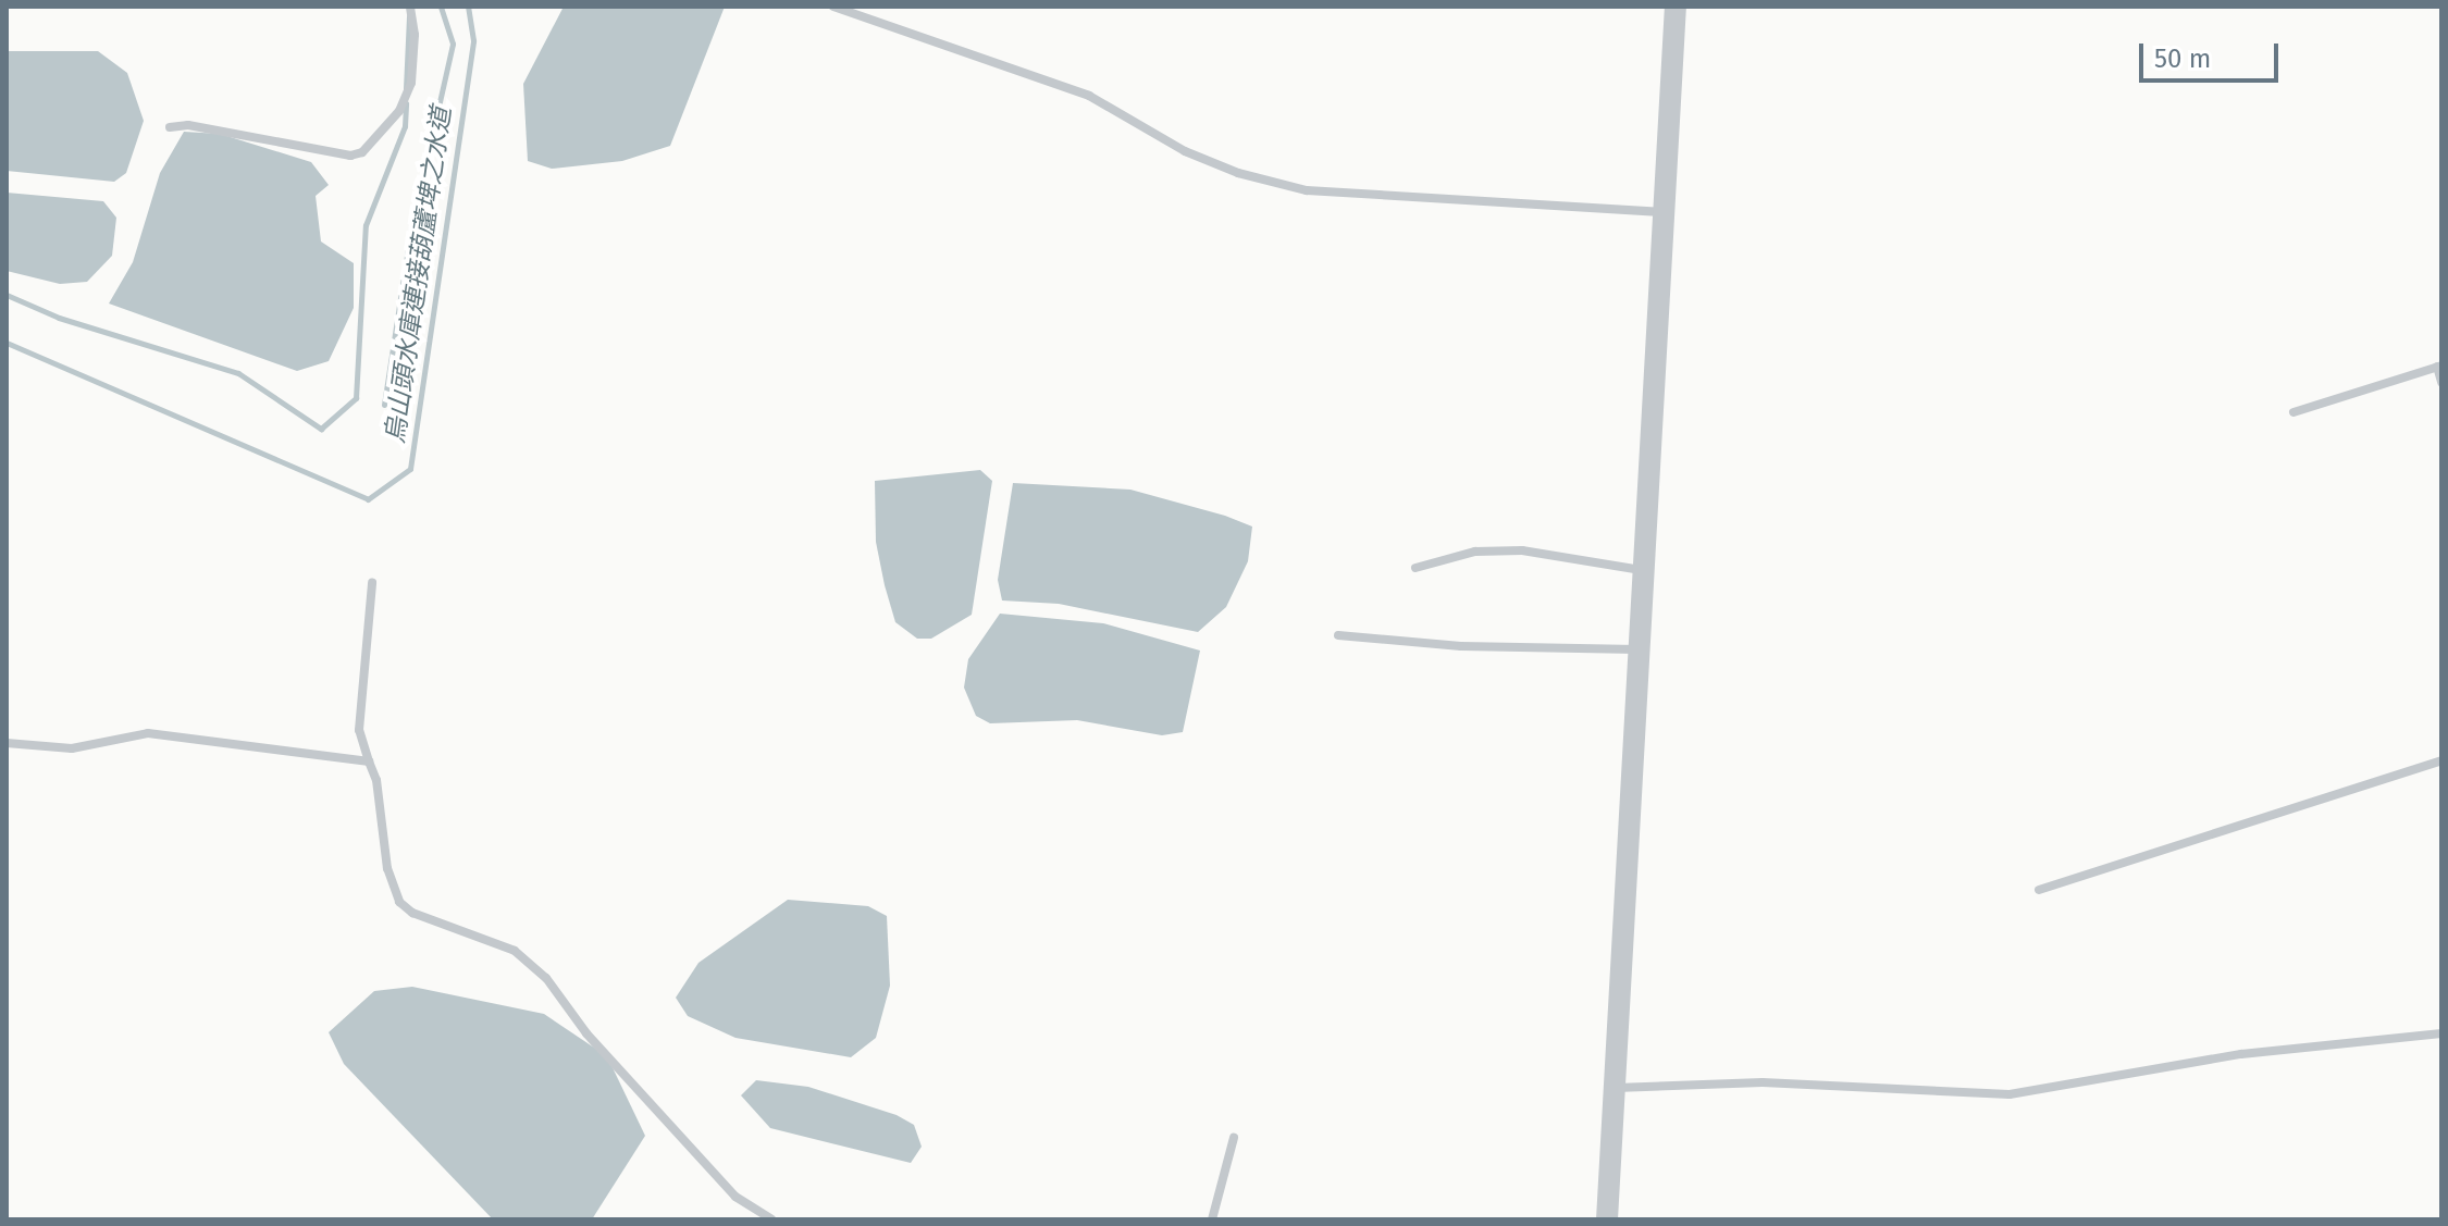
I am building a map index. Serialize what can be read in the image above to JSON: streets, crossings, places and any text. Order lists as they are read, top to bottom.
{
  "water": ["烏山頭水庫連接葫蘆埤之水道"],
  "scale_bar": "50 m"
}
